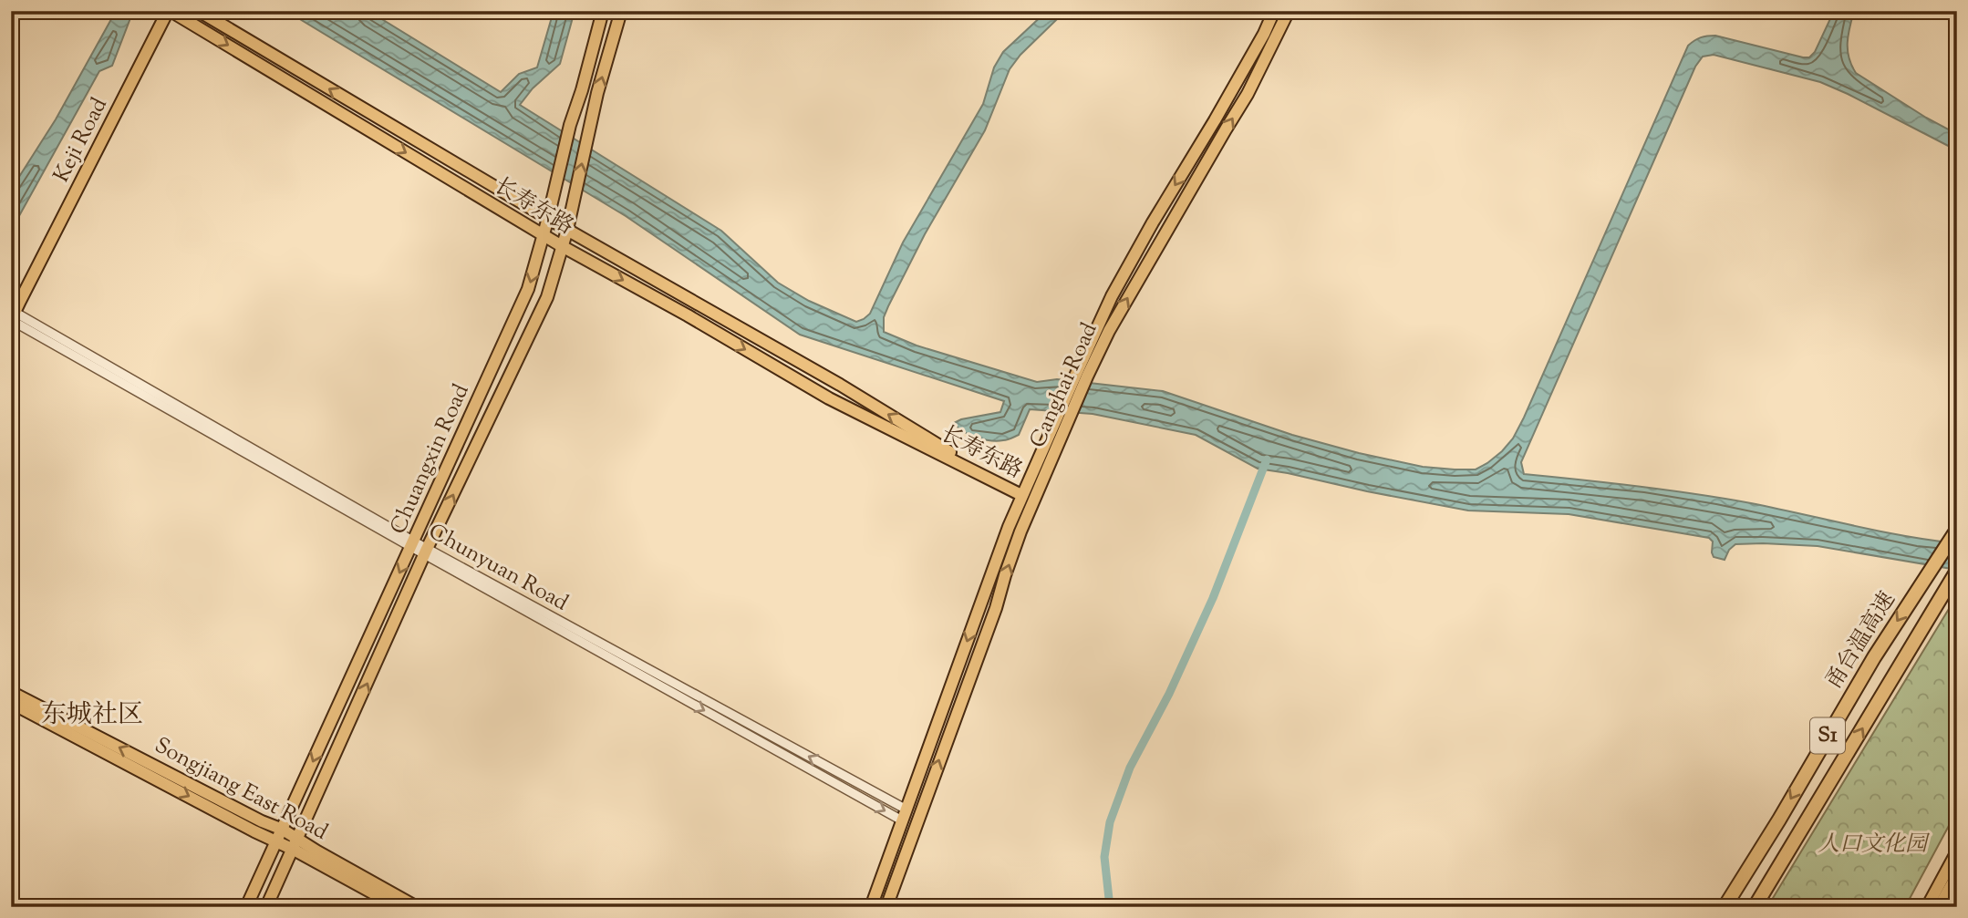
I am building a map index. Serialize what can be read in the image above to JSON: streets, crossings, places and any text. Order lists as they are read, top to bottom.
{
  "streets": {
    "highway": ["甬台温高速", "S1"],
    "main road": [
      "Keji Road",
      "长寿东路",
      "Canghai Road",
      "Chuangxin Road",
      "Songjiang East Road"
    ],
    "street": ["Chunyuan Road"]
  },
  "crossings": [
    ["Keji Road", "长寿东路"],
    ["Keji Road", "Chunyuan Road"],
    ["长寿东路", "Canghai Road"],
    ["长寿东路", "Chuangxin Road"],
    ["Canghai Road", "Chunyuan Road"],
    ["Chuangxin Road", "Chunyuan Road"],
    ["Chuangxin Road", "Songjiang East Road"]
  ],
  "districts": ["东城社区"],
  "parks": ["人口文化园"]
}
